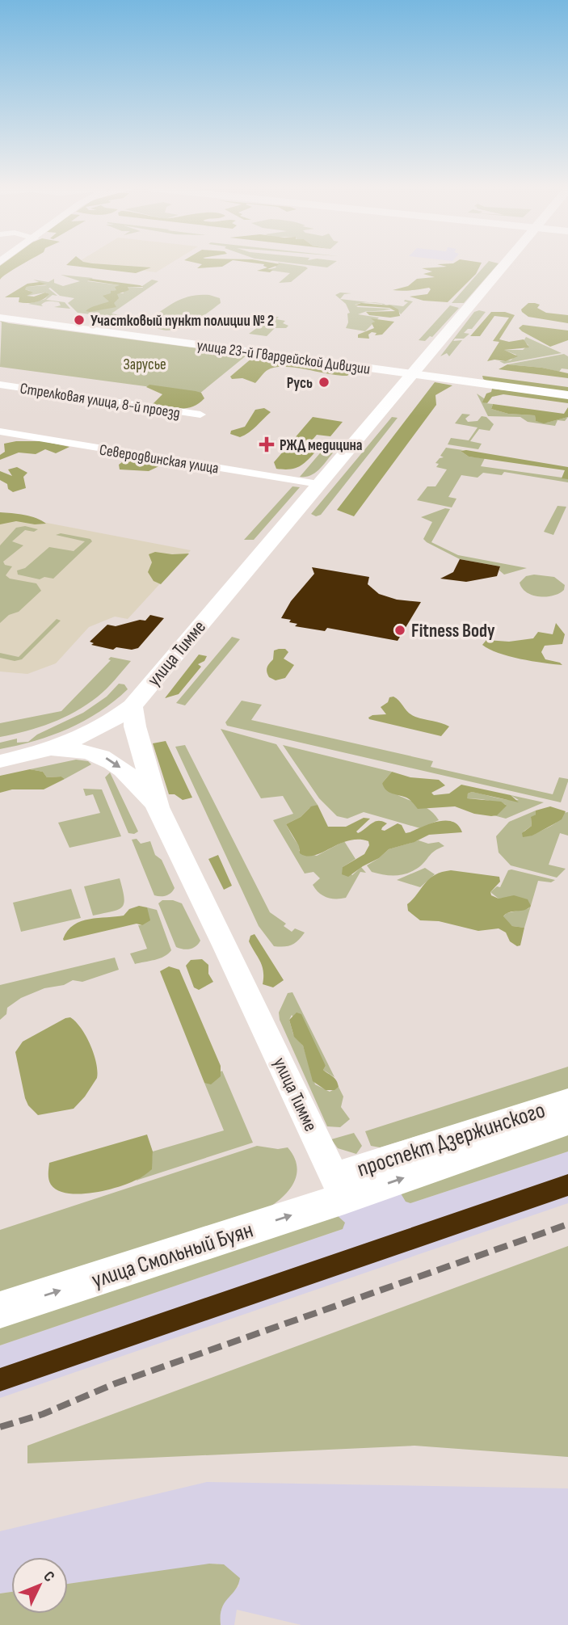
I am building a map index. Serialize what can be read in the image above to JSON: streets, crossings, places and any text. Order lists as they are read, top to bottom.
{
  "streets": {
    "main road": ["улица Тимме", "проспект Дзержинского", "улица Смольный Буян"],
    "street": ["улица 23-й Гвардейской Дивизии", "Стрелковая улица, 8-й проезд", "Северодвинская улица"]
  },
  "crossings": [
    ["улица 23-й Гвардейской Дивизии", "улица Тимме"],
    ["Северодвинская улица", "улица Тимме"],
    ["улица Тимме", "проспект Дзержинского"],
    ["улица Тимме", "улица Смольный Буян"],
    ["проспект Дзержинского", "улица Смольный Буян"]
  ],
  "one_way": ["улица Смольный Буян"],
  "parks": ["Зарусье"],
  "places": {
    "other": ["Участковый пункт полиции № 2", "Русь", "Fitness Body"],
    "health": ["РЖД медицина"]
  },
  "north": "top right"
}
